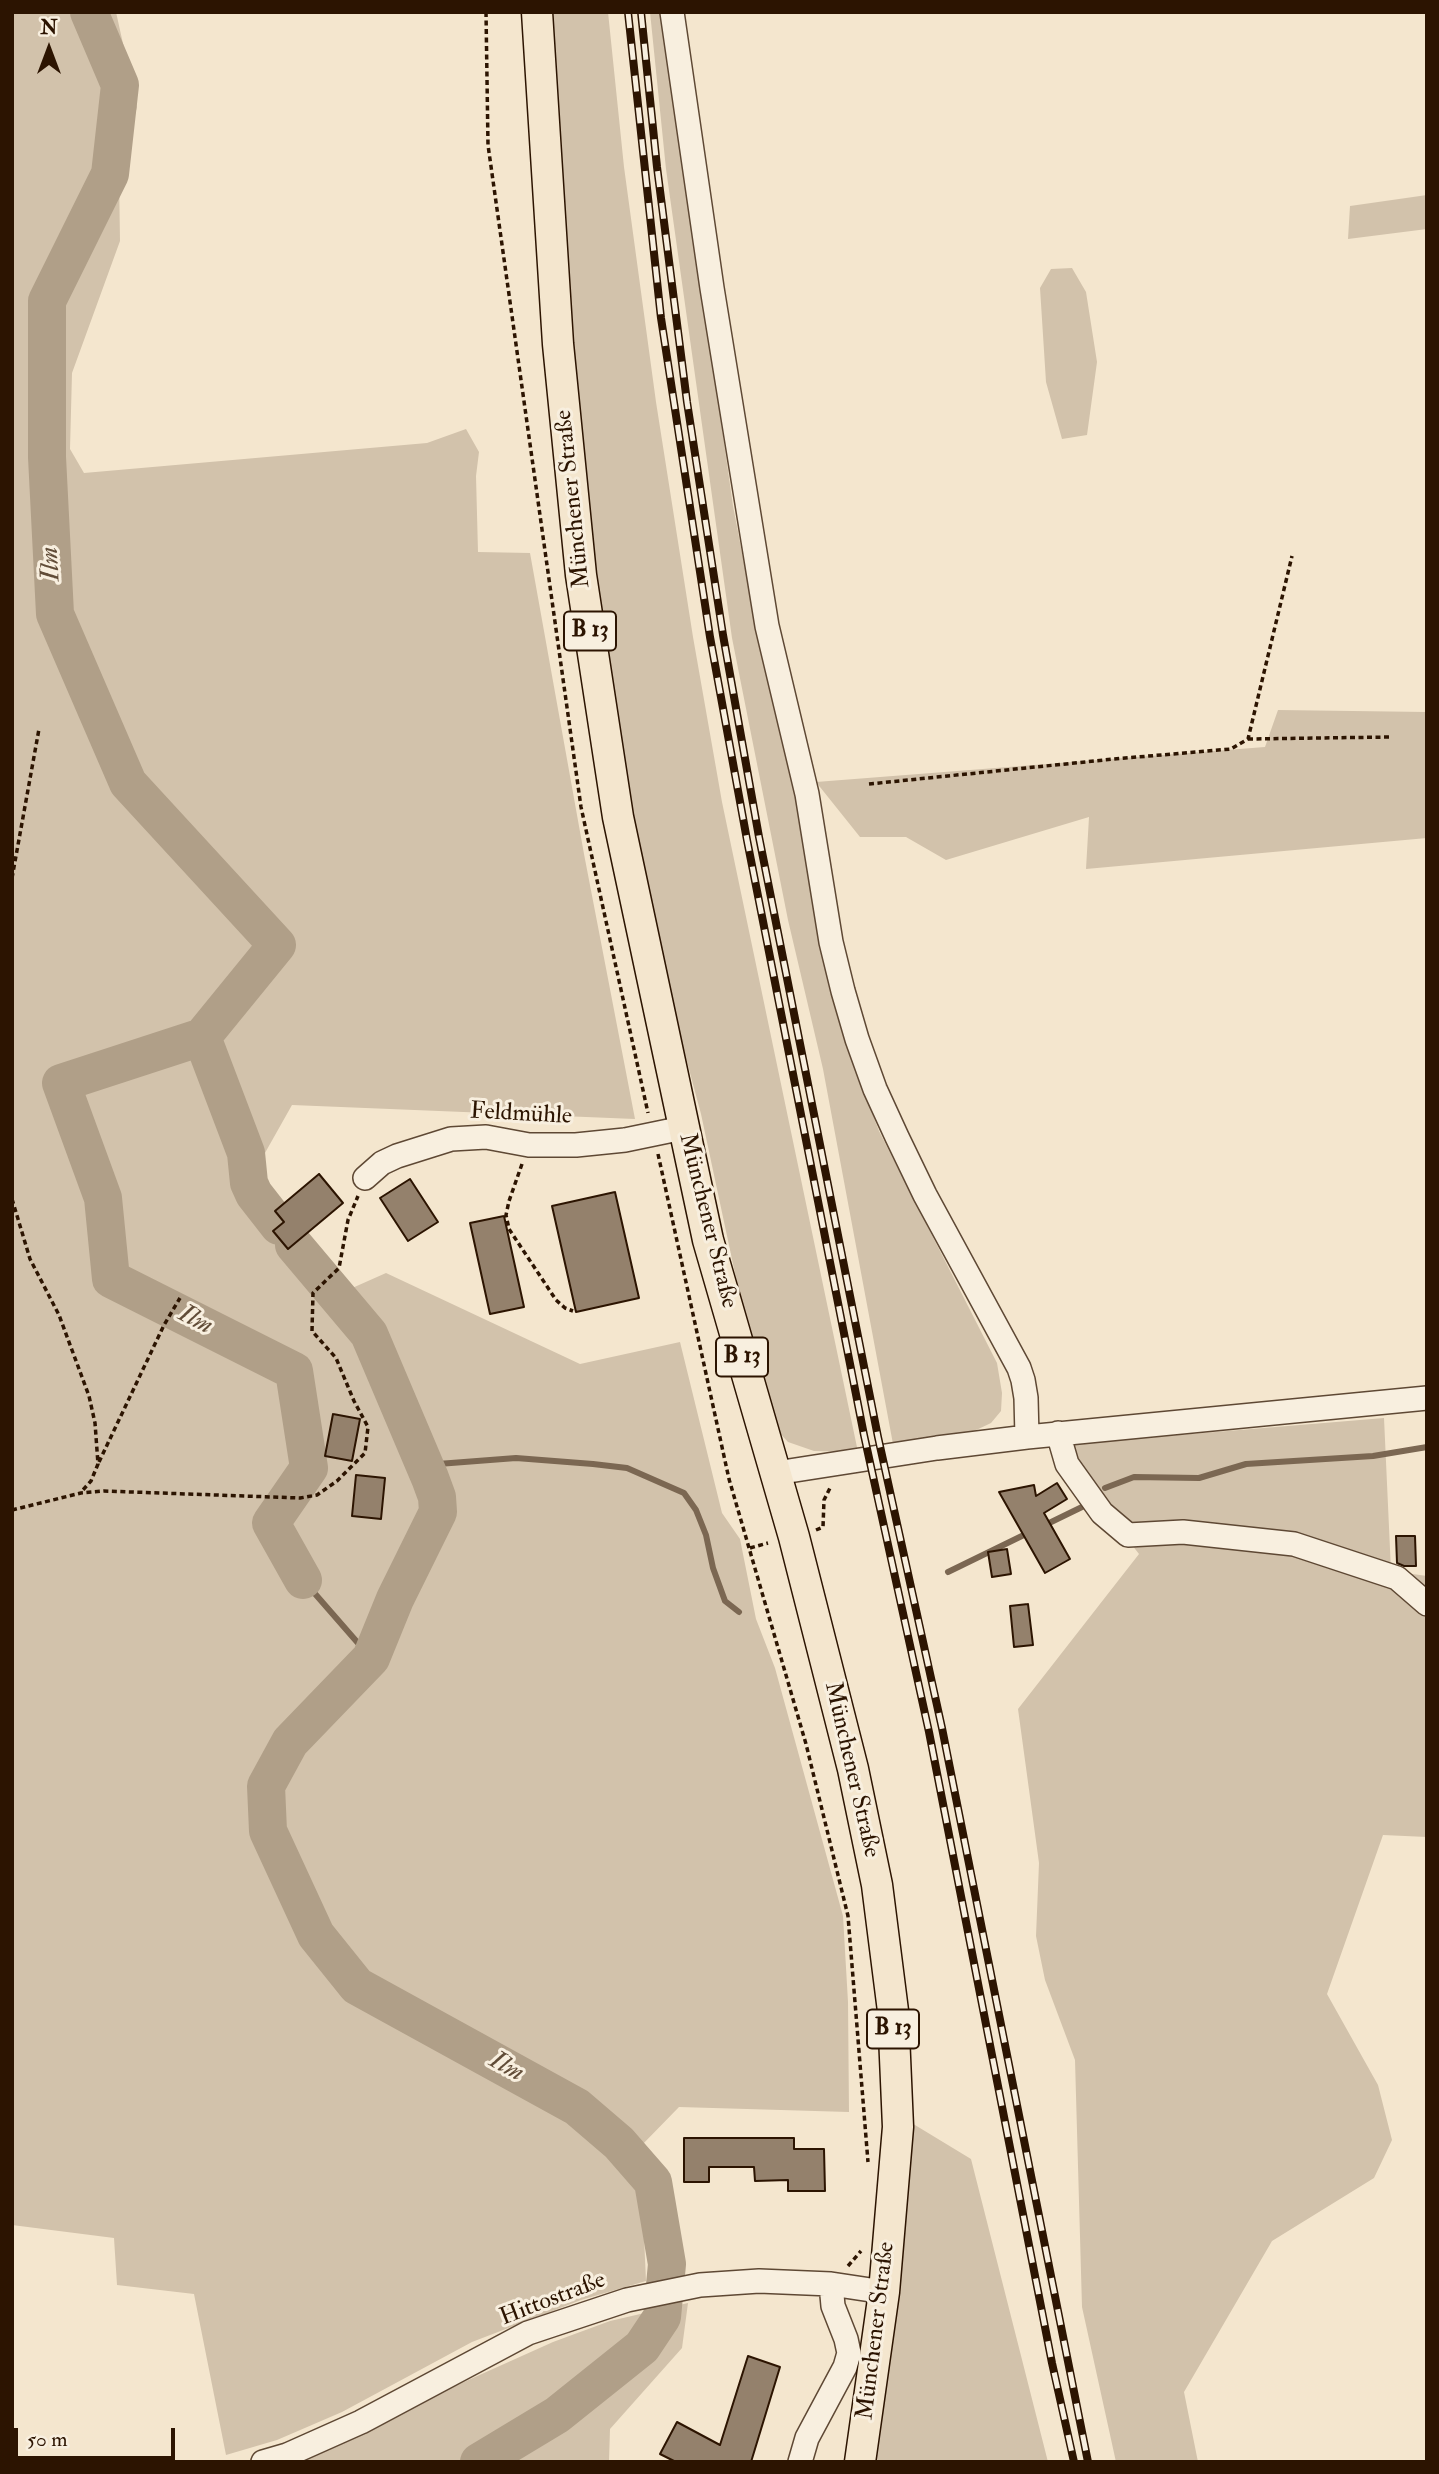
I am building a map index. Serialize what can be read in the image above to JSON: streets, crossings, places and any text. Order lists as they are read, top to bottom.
{
  "streets": {
    "main road": ["Münchener Straße", "B 13"],
    "street": ["Feldmühle", "Hittostraße"]
  },
  "crossings": [
    ["Münchener Straße", "Feldmühle"],
    ["Münchener Straße", "Hittostraße"]
  ],
  "water": ["Ilm"],
  "scale_bar": "50 m",
  "north": "top"
}
